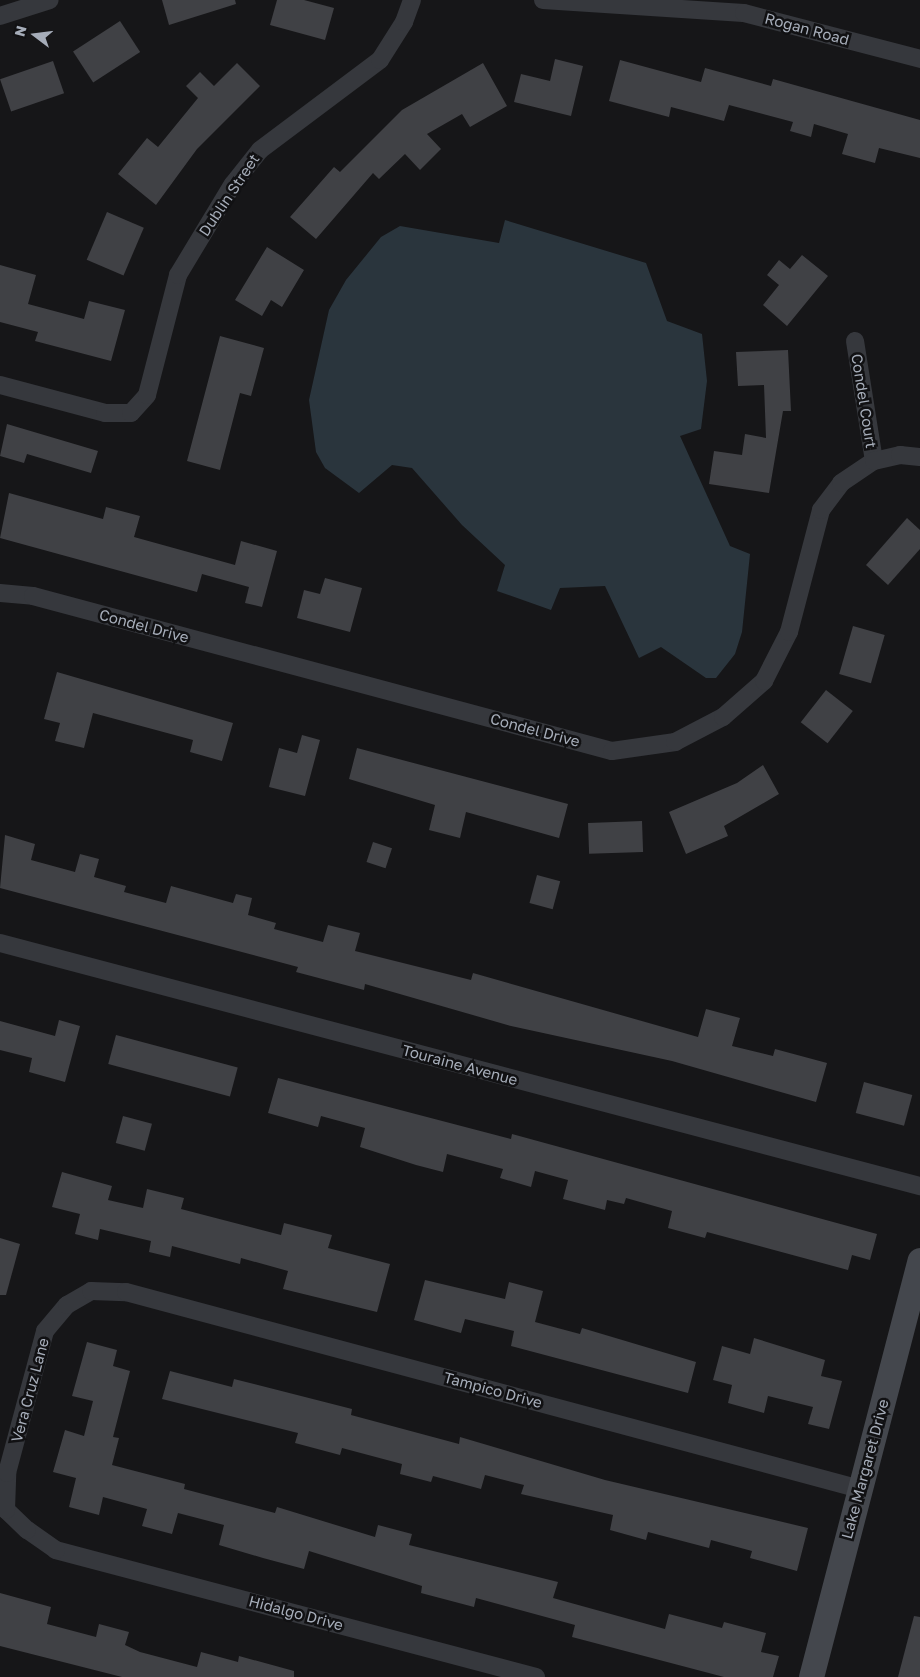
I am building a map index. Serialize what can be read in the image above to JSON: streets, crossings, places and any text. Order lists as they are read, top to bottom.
{
  "streets": {
    "street": [
      "Rogan Road",
      "Dublin Street",
      "Condel Court",
      "Condel Drive",
      "Touraine Avenue",
      "Vera Cruz Lane",
      "Tampico Drive",
      "Lake Margaret Drive",
      "Hidalgo Drive"
    ]
  },
  "crossings": [
    ["Condel Court", "Condel Drive"],
    ["Vera Cruz Lane", "Tampico Drive"],
    ["Vera Cruz Lane", "Hidalgo Drive"],
    ["Tampico Drive", "Lake Margaret Drive"]
  ],
  "north": "left"
}
